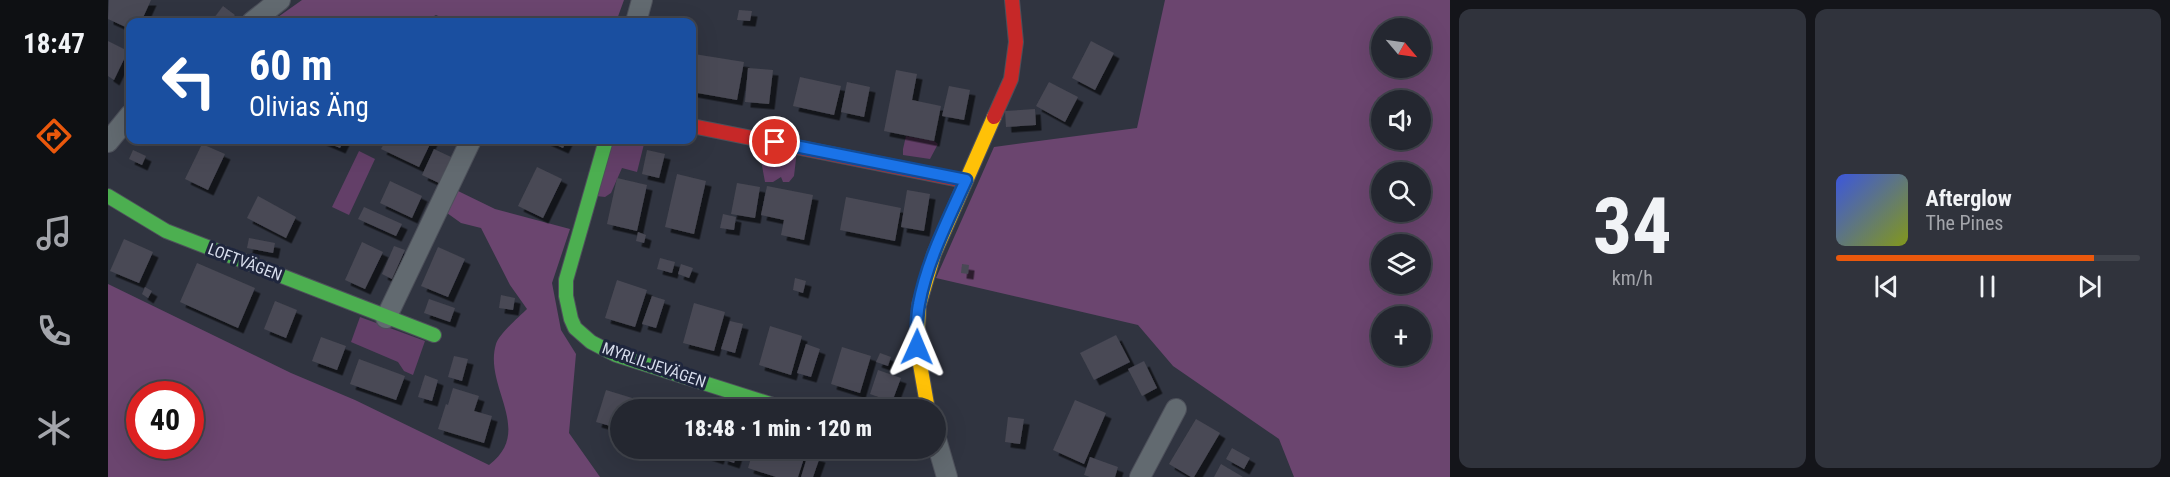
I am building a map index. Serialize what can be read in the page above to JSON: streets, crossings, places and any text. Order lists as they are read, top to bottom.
{
  "streets": {
    "street": ["LOFTVÄGEN", "MYRLILJEVÄGEN"]
  },
  "north": "bottom right",
  "page": {
    "tabs": "18:47",
    "tile": ["34", "km/h"],
    "map_buttons": "+",
    "turn": ["60 m", "Olivias Äng"],
    "song": ["Afterglow", "The Pines"],
    "limit": "40",
    "trip": "18:48 · 1 min · 120 m"
  }
}
